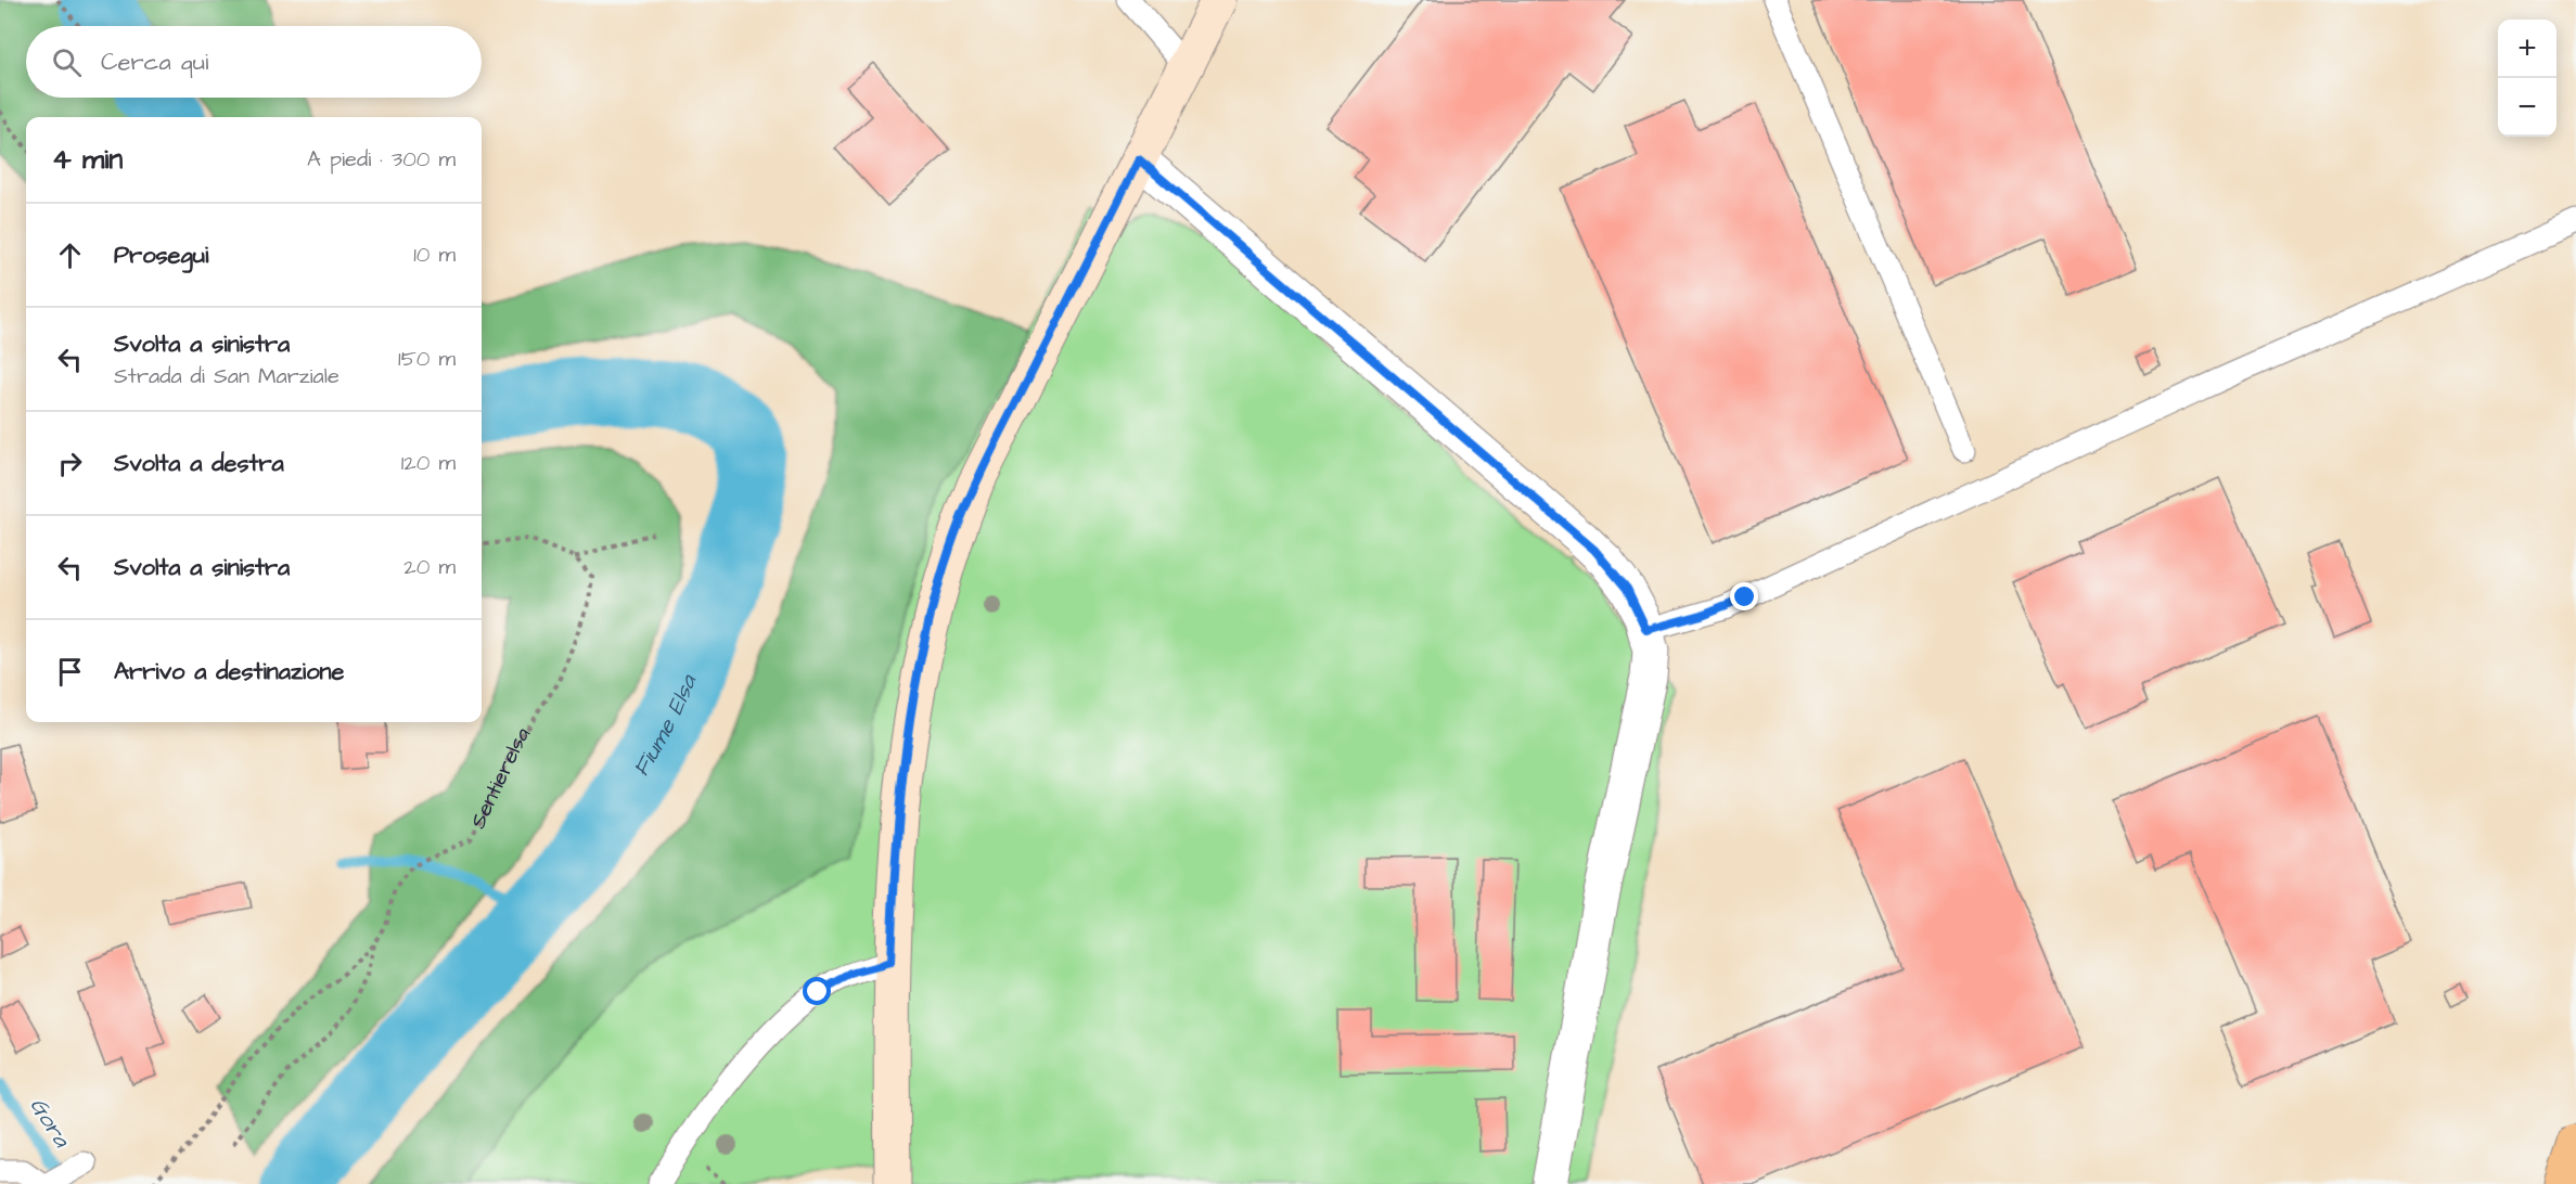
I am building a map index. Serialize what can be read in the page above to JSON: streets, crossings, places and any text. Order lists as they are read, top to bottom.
{
  "streets": {
    "path": ["Sentierelsa"]
  },
  "water": ["Fiume Elsa", "Gora"],
  "page": {
    "map_buttons": ["+", "−"],
    "search": "Cerca qui",
    "heading": ["4 min", "A piedi · 300 m"],
    "list": [
      ["Prosegui", "10 m"],
      ["Svolta a sinistra", "Strada di San Marziale", "150 m"],
      ["Svolta a destra", "120 m"],
      ["Svolta a sinistra", "20 m"],
      "Arrivo a destinazione"
    ]
  }
}
